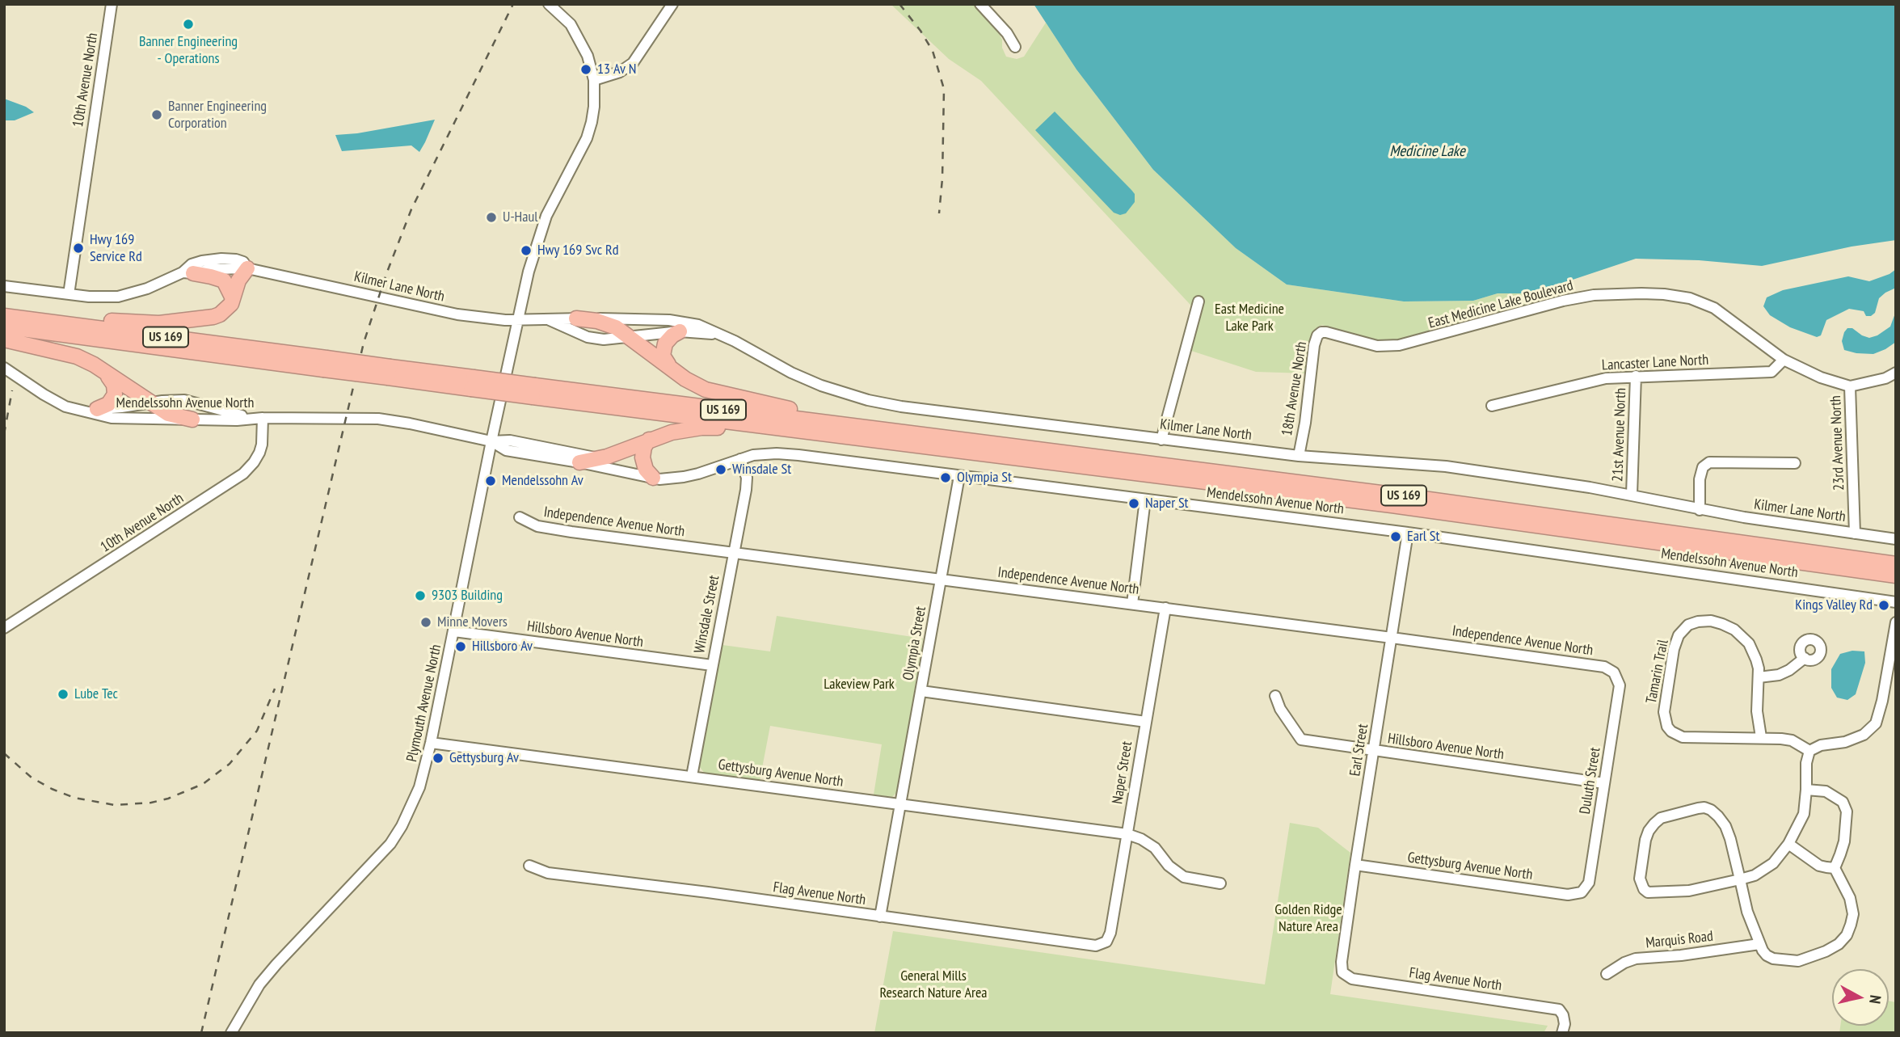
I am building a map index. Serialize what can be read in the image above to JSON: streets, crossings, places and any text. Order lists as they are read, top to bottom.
{
  "streets": {
    "highway": ["US 169"],
    "street": [
      "10th Avenue North",
      "Kilmer Lane North",
      "East Medicine Lake Boulevard",
      "Lancaster Lane North",
      "18th Avenue North",
      "Mendelssohn Avenue North",
      "21st Avenue North",
      "23rd Avenue North",
      "Independence Avenue North",
      "Winsdale Street",
      "Hillsboro Avenue North",
      "Olympia Street",
      "Tamarin Trail",
      "Plymouth Avenue North",
      "Earl Street",
      "Naper Street",
      "Gettysburg Avenue North",
      "Duluth Street",
      "Flag Avenue North",
      "Marquis Road"
    ]
  },
  "crossings": [
    ["10th Avenue North", "Kilmer Lane North"],
    ["10th Avenue North", "Mendelssohn Avenue North"],
    ["Kilmer Lane North", "18th Avenue North"],
    ["Kilmer Lane North", "21st Avenue North"],
    ["Kilmer Lane North", "23rd Avenue North"],
    ["Kilmer Lane North", "Plymouth Avenue North"],
    ["East Medicine Lake Boulevard", "Lancaster Lane North"],
    ["East Medicine Lake Boulevard", "18th Avenue North"],
    ["East Medicine Lake Boulevard", "23rd Avenue North"],
    ["Lancaster Lane North", "21st Avenue North"],
    ["Mendelssohn Avenue North", "Winsdale Street"],
    ["Mendelssohn Avenue North", "Olympia Street"],
    ["Mendelssohn Avenue North", "Plymouth Avenue North"],
    ["Mendelssohn Avenue North", "Earl Street"],
    ["Independence Avenue North", "Winsdale Street"],
    ["Independence Avenue North", "Olympia Street"],
    ["Independence Avenue North", "Earl Street"],
    ["Independence Avenue North", "Naper Street"],
    ["Independence Avenue North", "Duluth Street"],
    ["Winsdale Street", "Hillsboro Avenue North"],
    ["Winsdale Street", "Gettysburg Avenue North"],
    ["Hillsboro Avenue North", "Plymouth Avenue North"],
    ["Hillsboro Avenue North", "Earl Street"],
    ["Hillsboro Avenue North", "Duluth Street"],
    ["Olympia Street", "Gettysburg Avenue North"],
    ["Olympia Street", "Flag Avenue North"],
    ["Plymouth Avenue North", "Gettysburg Avenue North"],
    ["Earl Street", "Gettysburg Avenue North"],
    ["Earl Street", "Flag Avenue North"],
    ["Naper Street", "Gettysburg Avenue North"],
    ["Naper Street", "Flag Avenue North"],
    ["Gettysburg Avenue North", "Duluth Street"]
  ],
  "water": ["Medicine Lake"],
  "parks": [
    "East Medicine Lake Park",
    "Lakeview Park",
    "Golden Ridge Nature Area",
    "General Mills Research Nature Area"
  ],
  "places": [
    "Banner Engineering - Operations",
    "13 Av N",
    "Banner Engineering Corporation",
    "U-Haul",
    "Hwy 169 Service Rd",
    "Hwy 169 Svc Rd",
    "Winsdale St",
    "Olympia St",
    "Mendelssohn Av",
    "Naper St",
    "Earl St",
    "9303 Building",
    "Kings Valley Rd",
    "Minne Movers",
    "Hillsboro Av",
    "Lube Tec",
    "Gettysburg Av"
  ],
  "north": "right"
}
